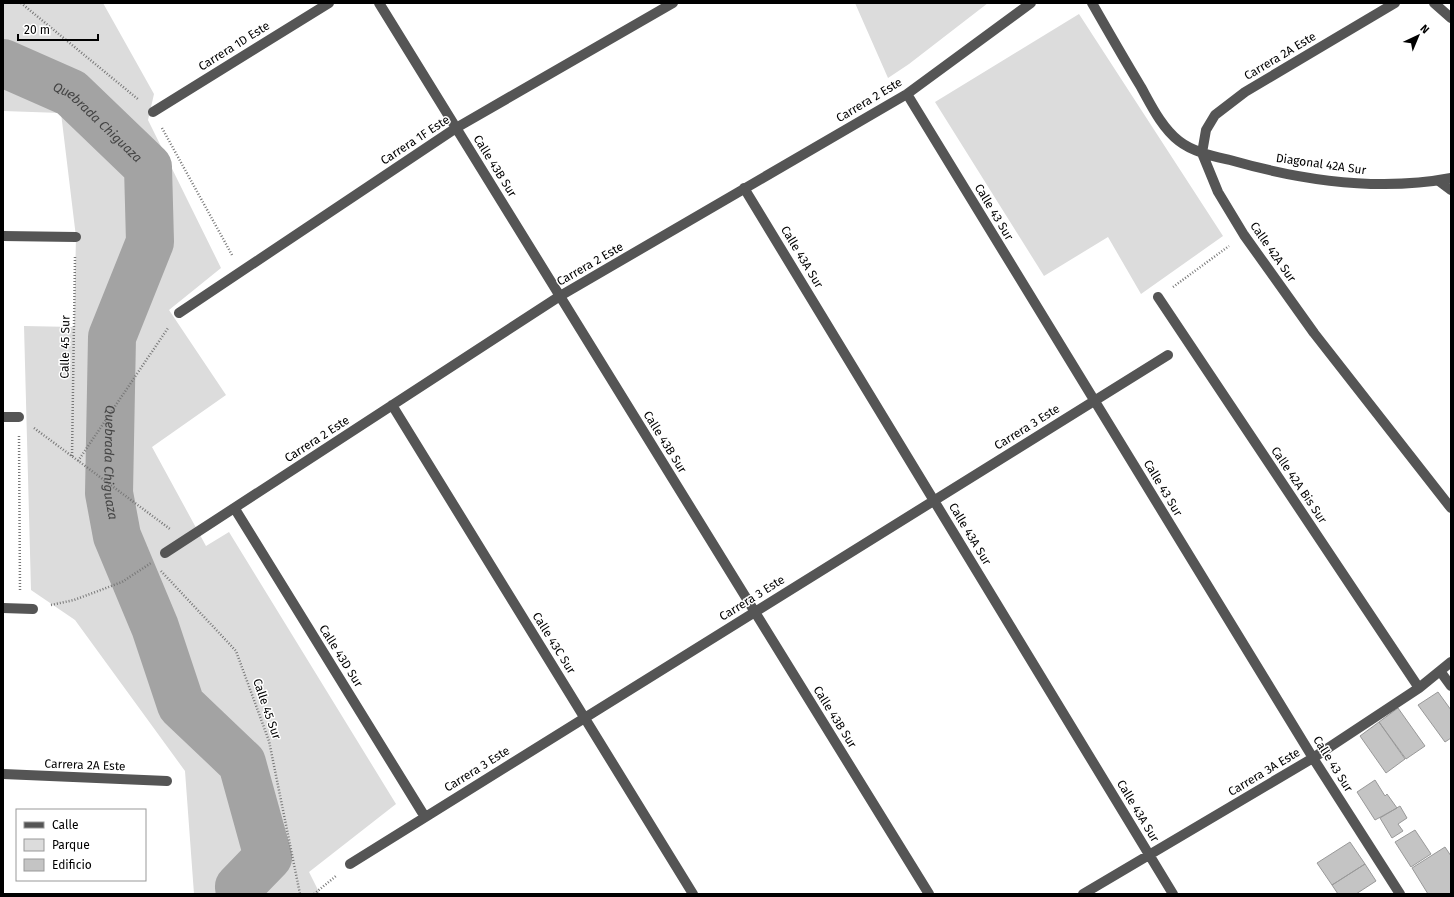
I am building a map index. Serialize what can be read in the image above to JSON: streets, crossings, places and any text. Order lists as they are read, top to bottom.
{
  "streets": {
    "street": [
      "Carrera 1D Este",
      "Carrera 2A Este",
      "Carrera 2 Este",
      "Carrera 1F Este",
      "Diagonal 42A Sur",
      "Calle 43B Sur",
      "Calle 43 Sur",
      "Calle 42A Sur",
      "Calle 43A Sur",
      "Carrera 3 Este",
      "Calle 42A Bis Sur",
      "Calle 43C Sur",
      "Calle 43D Sur",
      "Carrera 3A Este"
    ],
    "path": ["Calle 45 Sur"]
  },
  "crossings": [
    ["Carrera 2A Este", "Diagonal 42A Sur"],
    ["Carrera 2A Este", "Calle 42A Sur"],
    ["Carrera 2 Este", "Calle 43B Sur"],
    ["Carrera 2 Este", "Calle 43 Sur"],
    ["Carrera 2 Este", "Calle 43A Sur"],
    ["Carrera 2 Este", "Calle 43C Sur"],
    ["Carrera 2 Este", "Calle 43D Sur"],
    ["Carrera 1F Este", "Calle 43B Sur"],
    ["Diagonal 42A Sur", "Calle 42A Sur"],
    ["Calle 43B Sur", "Carrera 3 Este"],
    ["Calle 43 Sur", "Carrera 3 Este"],
    ["Calle 43 Sur", "Carrera 3A Este"],
    ["Calle 43A Sur", "Carrera 3 Este"],
    ["Calle 43A Sur", "Carrera 3A Este"],
    ["Carrera 3 Este", "Calle 43C Sur"],
    ["Carrera 3 Este", "Calle 43D Sur"],
    ["Calle 42A Bis Sur", "Carrera 3A Este"]
  ],
  "water": ["Quebrada Chiguaza"],
  "legend": ["Calle", "Parque", "Edificio"],
  "scale_bar": "20 m",
  "north": "top right"
}
